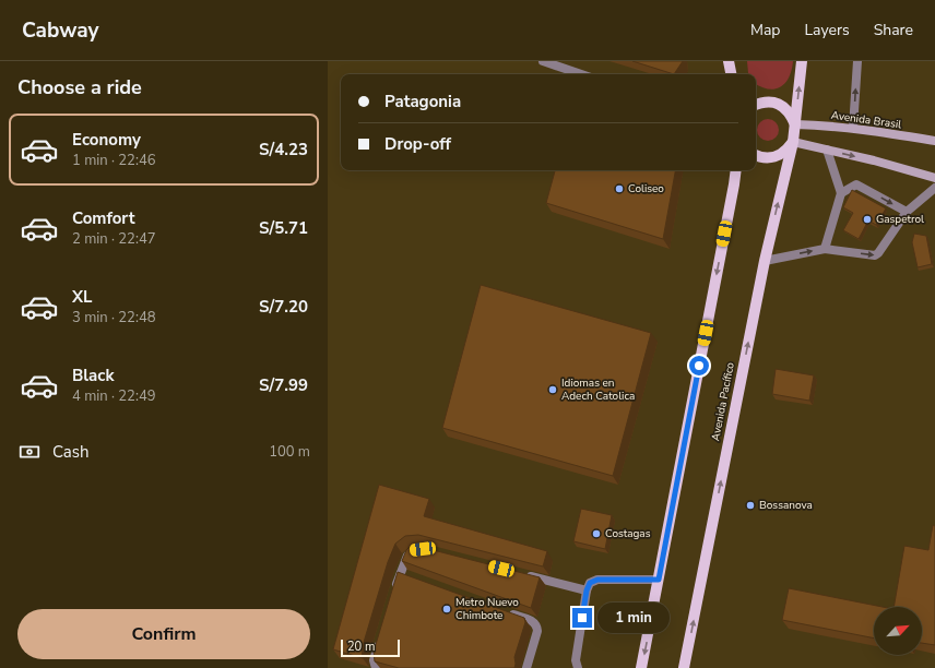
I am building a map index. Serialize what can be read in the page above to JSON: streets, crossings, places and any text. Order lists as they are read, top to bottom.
{
  "streets": {
    "main road": ["Avenida Brasil", "Avenida Pacífico"]
  },
  "crossings": [
    ["Avenida Brasil", "Avenida Pacífico"]
  ],
  "places": [
    "Coliseo",
    "Gaspetrol",
    "Idiomas en Adech Catolica",
    "Bossanova",
    "Costagas",
    "Metro Nuevo Chimbote"
  ],
  "scale_bar": "20 m",
  "north": "top right",
  "page": {
    "header": "Cabway",
    "nav": ["Map", "Layers", "Share"],
    "heading": "Choose a ride",
    "banner": ["Patagonia", "Drop-off"],
    "list": [
      {
        "name": "Economy",
        "note": "1 min · 22:46",
        "value": "S/4.23"
      },
      {
        "name": "Comfort",
        "note": "2 min · 22:47",
        "value": "S/5.71"
      },
      {
        "name": "XL",
        "note": "3 min · 22:48",
        "value": "S/7.20"
      },
      {
        "name": "Black",
        "note": "4 min · 22:49",
        "value": "S/7.99"
      }
    ],
    "pay": ["Cash", "100 m"],
    "buttons": "Confirm",
    "bubble": "1 min",
    "scale": "20 m"
  }
}
